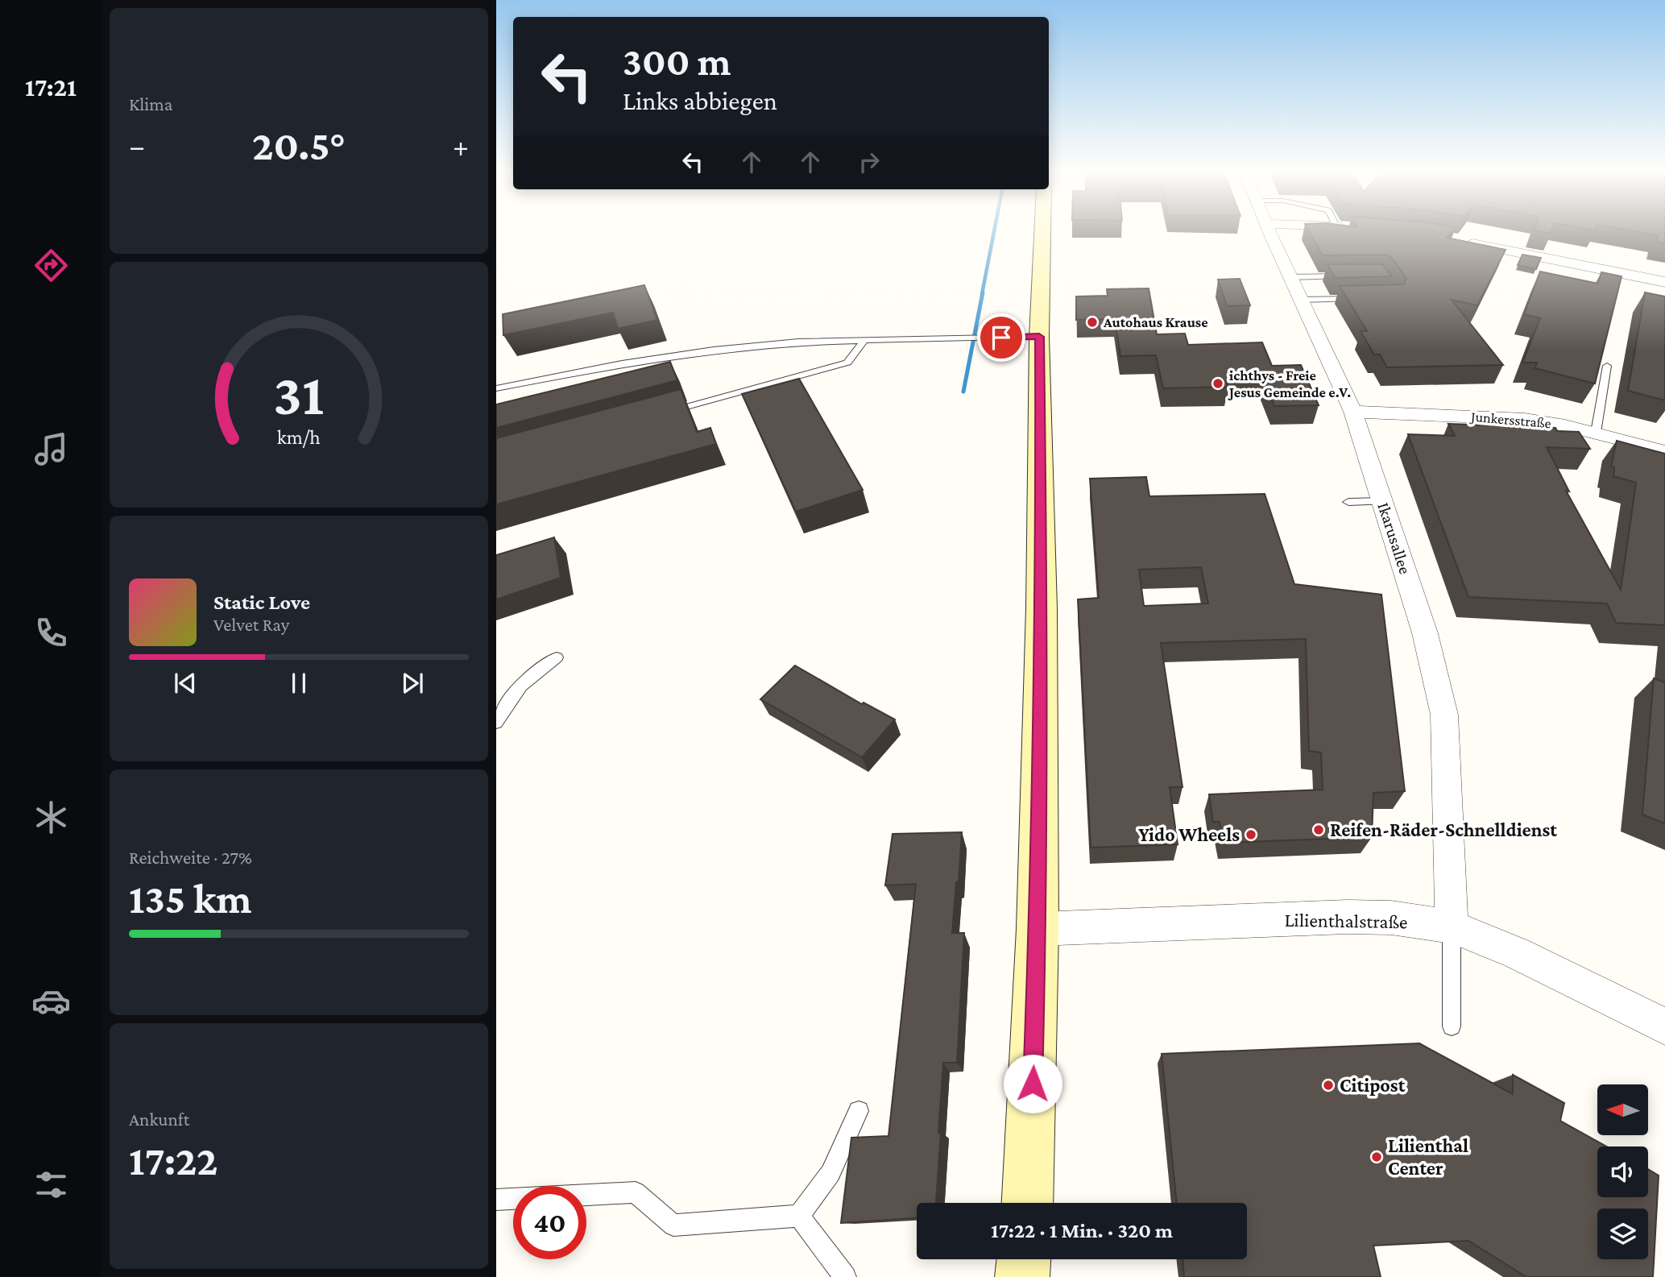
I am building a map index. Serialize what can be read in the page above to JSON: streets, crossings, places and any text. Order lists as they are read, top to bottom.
{
  "streets": {
    "street": ["Junkersstraße", "Ikarusallee", "Lilienthalstraße"]
  },
  "crossings": [
    ["Junkersstraße", "Ikarusallee"],
    ["Ikarusallee", "Lilienthalstraße"]
  ],
  "places": [
    "Autohaus Krause",
    "ichthys - Freie Jesus Gemeinde e.V.",
    "Reifen-Räder-Schnelldienst",
    "Yido Wheels",
    "Citipost",
    "Lilienthal Center"
  ],
  "north": "left",
  "page": {
    "tabs": "17:21",
    "tile": [
      "Klima",
      ["Reichweite · 27%", "135 km"],
      ["Ankunft", "17:22"]
    ],
    "turn": ["300 m", "Links abbiegen"],
    "heat": ["−", "20.5°", "+"],
    "song": ["Static Love", "Velvet Ray"],
    "limit": "40",
    "trip": "17:22 · 1 Min. · 320 m",
    "gauge": ["31", "km/h"]
  }
}
